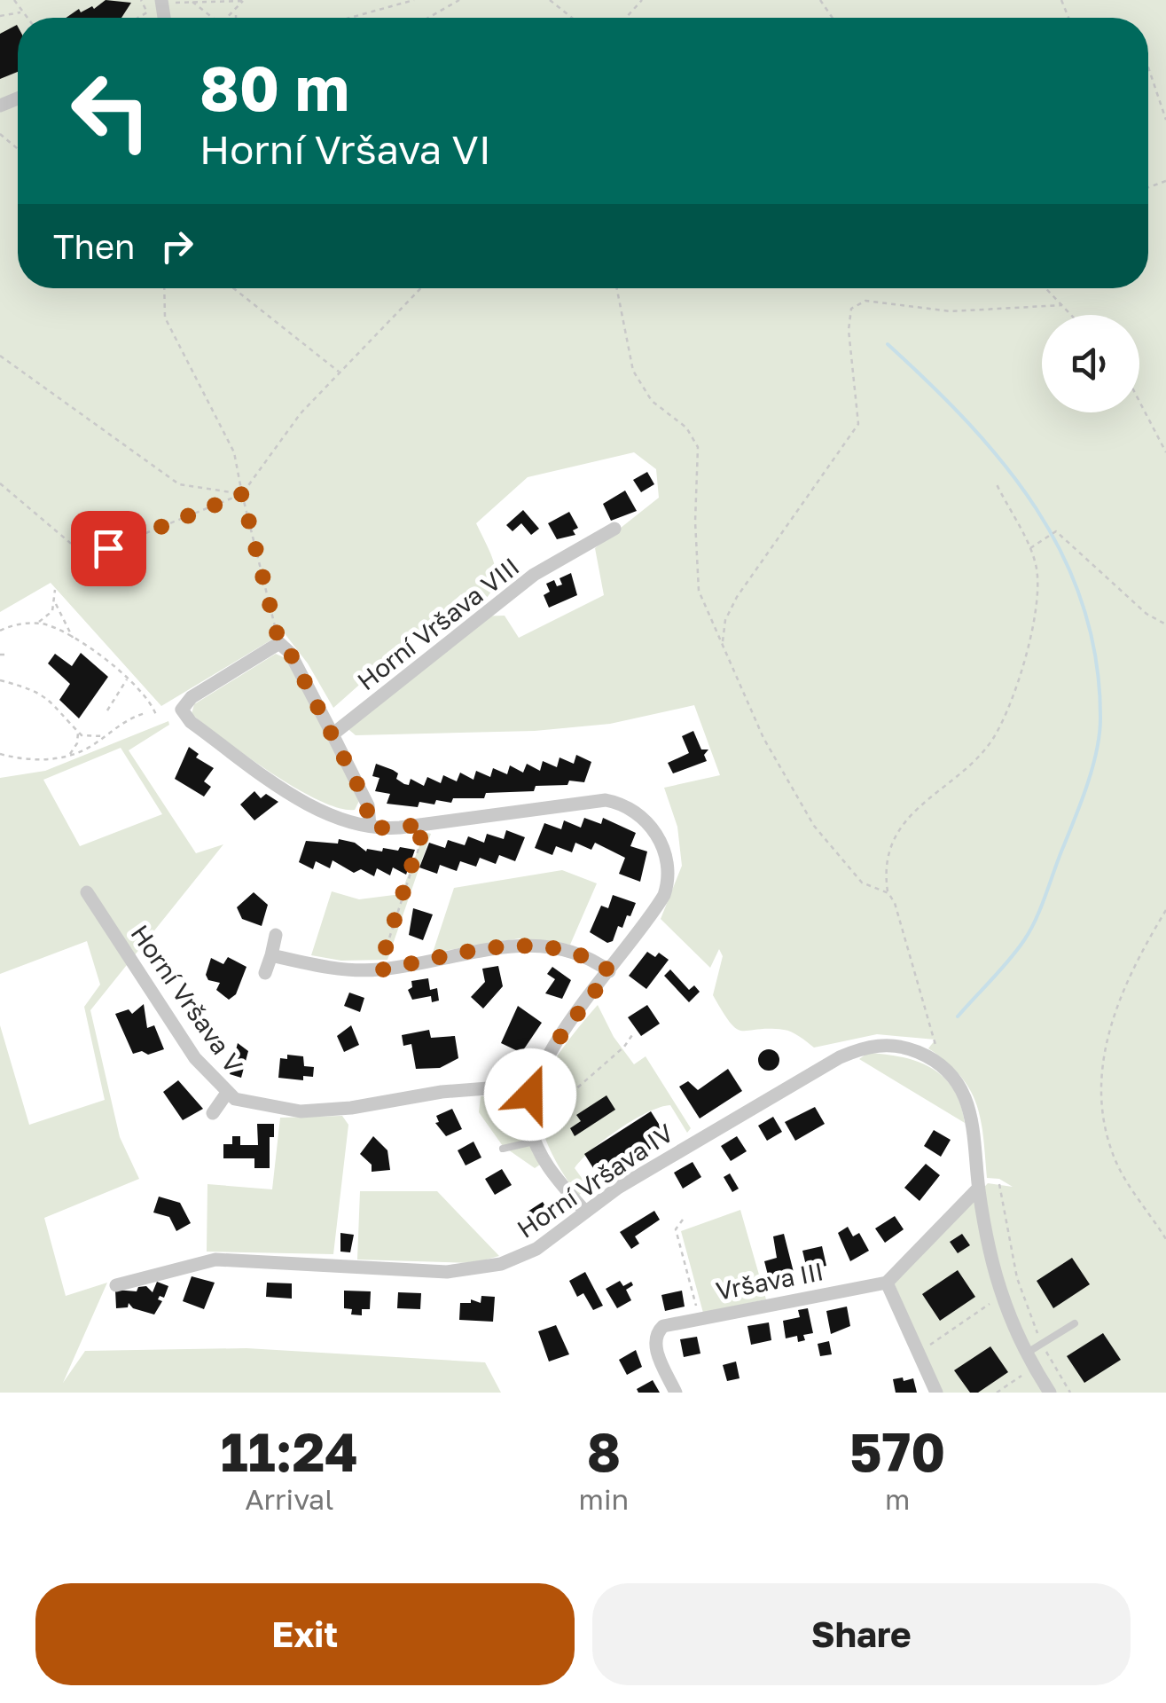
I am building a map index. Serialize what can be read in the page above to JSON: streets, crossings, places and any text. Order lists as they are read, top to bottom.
{
  "streets": {
    "street": [
      "Horní Vršava VIII",
      "Horní Vršava V",
      "Horní Vršava IV",
      "Vršava III"
    ]
  },
  "page": {
    "turn": ["80 m", "Horní Vršava VI"],
    "then": "Then",
    "eta": [
      "11:24",
      "Arrival",
      "8",
      "min",
      "570",
      "m"
    ],
    "buttons": ["Exit", "Share"]
  }
}
